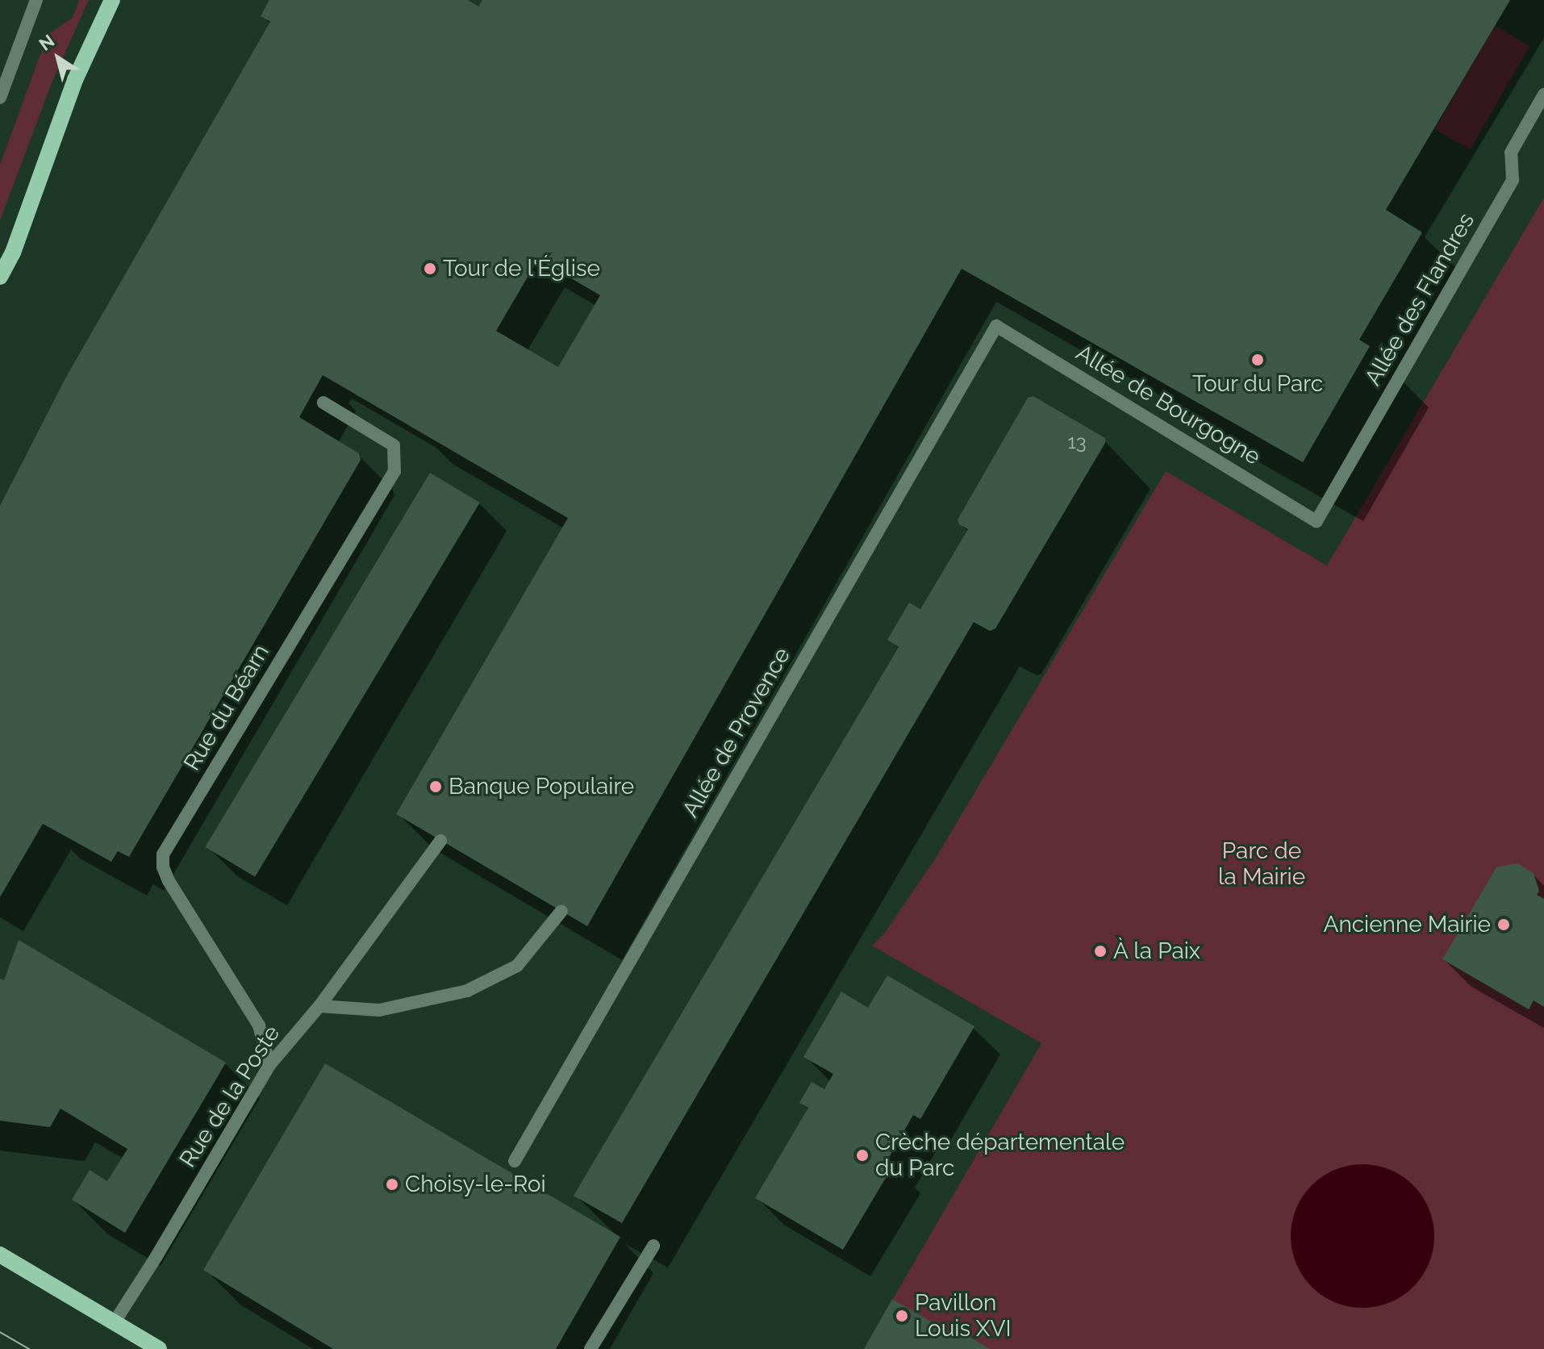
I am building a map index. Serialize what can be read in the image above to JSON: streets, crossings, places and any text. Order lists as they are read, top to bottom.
{
  "streets": {
    "street": [
      "Allée des Flandres",
      "Allée de Bourgogne",
      "Rue du Béarn",
      "Allée de Provence",
      "Rue de la Poste"
    ]
  },
  "crossings": [
    ["Allée des Flandres", "Allée de Bourgogne"],
    ["Allée de Bourgogne", "Allée de Provence"],
    ["Rue du Béarn", "Rue de la Poste"]
  ],
  "parks": ["Parc de la Mairie"],
  "places": [
    "Tour de l'Église",
    "Tour du Parc",
    "Banque Populaire",
    "Ancienne Mairie",
    "À la Paix",
    "Crèche départementale du Parc",
    "Choisy-le-Roi",
    "Pavillon Louis XVI"
  ],
  "house_numbers": ["13"],
  "north": "top left"
}
